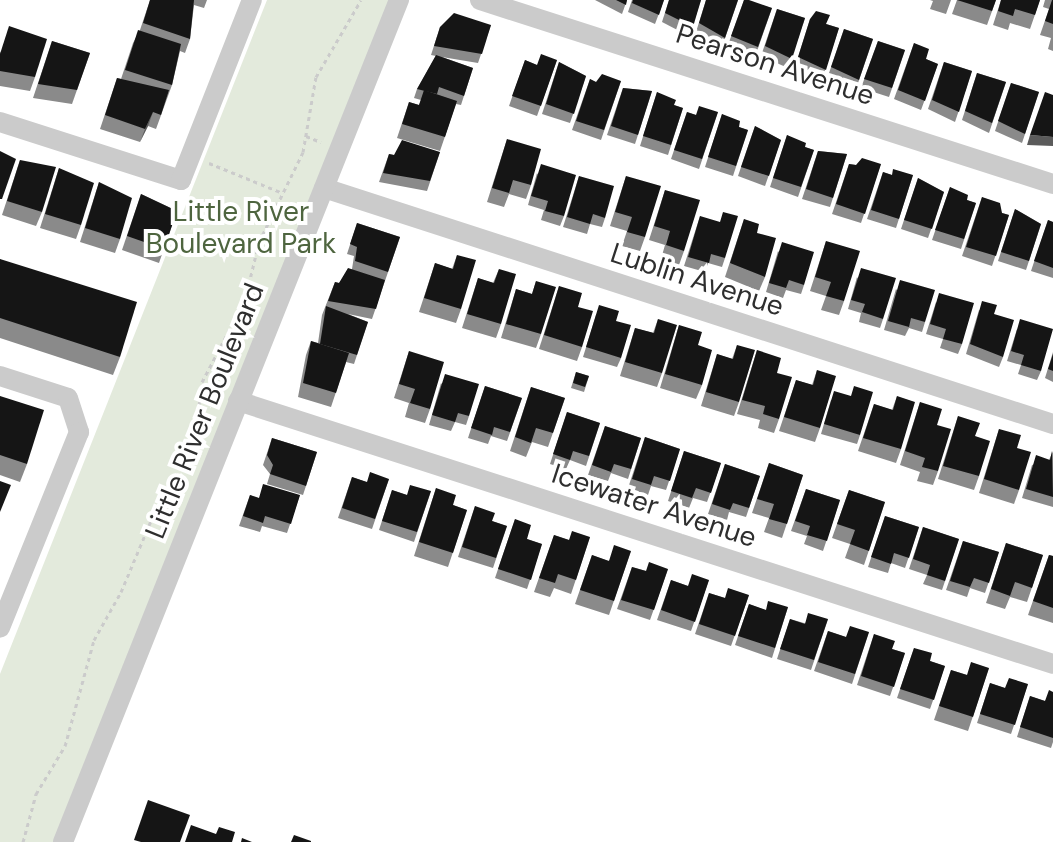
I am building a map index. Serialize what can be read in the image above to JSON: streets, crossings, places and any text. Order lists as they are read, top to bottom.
{
  "streets": {
    "street": [
      "Pearson Avenue",
      "Lublin Avenue",
      "Little River Boulevard",
      "Icewater Avenue"
    ]
  },
  "crossings": [
    ["Lublin Avenue", "Little River Boulevard"],
    ["Little River Boulevard", "Icewater Avenue"]
  ],
  "parks": ["Little River Boulevard Park"]
}
